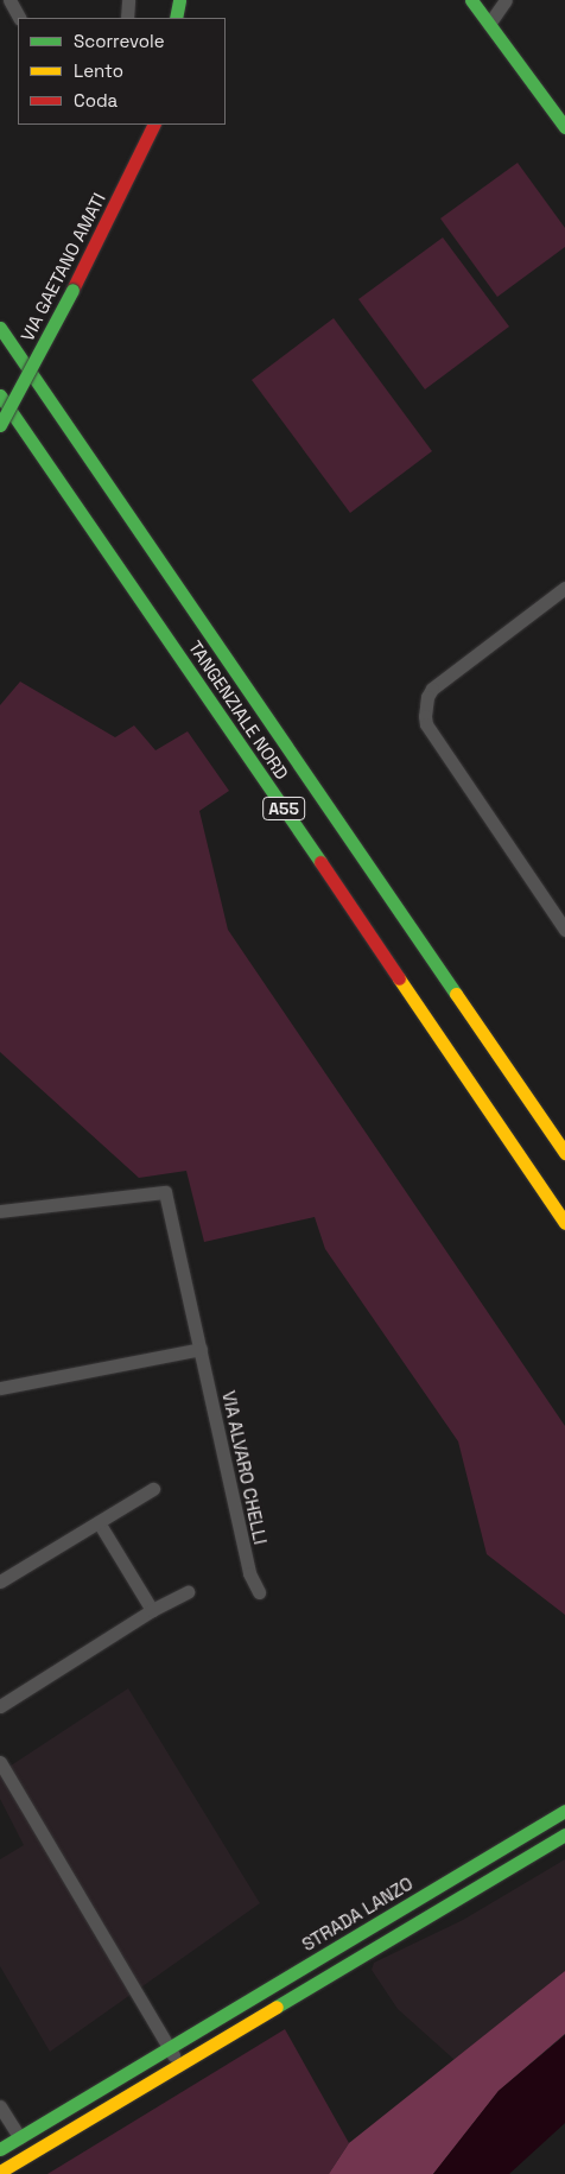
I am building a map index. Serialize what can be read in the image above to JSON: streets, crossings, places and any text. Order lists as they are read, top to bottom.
{
  "streets": {
    "main road": [
      "VIA GAETANO AMATI",
      "TANGENZIALE NORD",
      "A55",
      "STRADA LANZO"
    ],
    "street": ["VIA ALVARO CHELLI"]
  },
  "legend": ["Scorrevole", "Lento", "Coda"]
}
